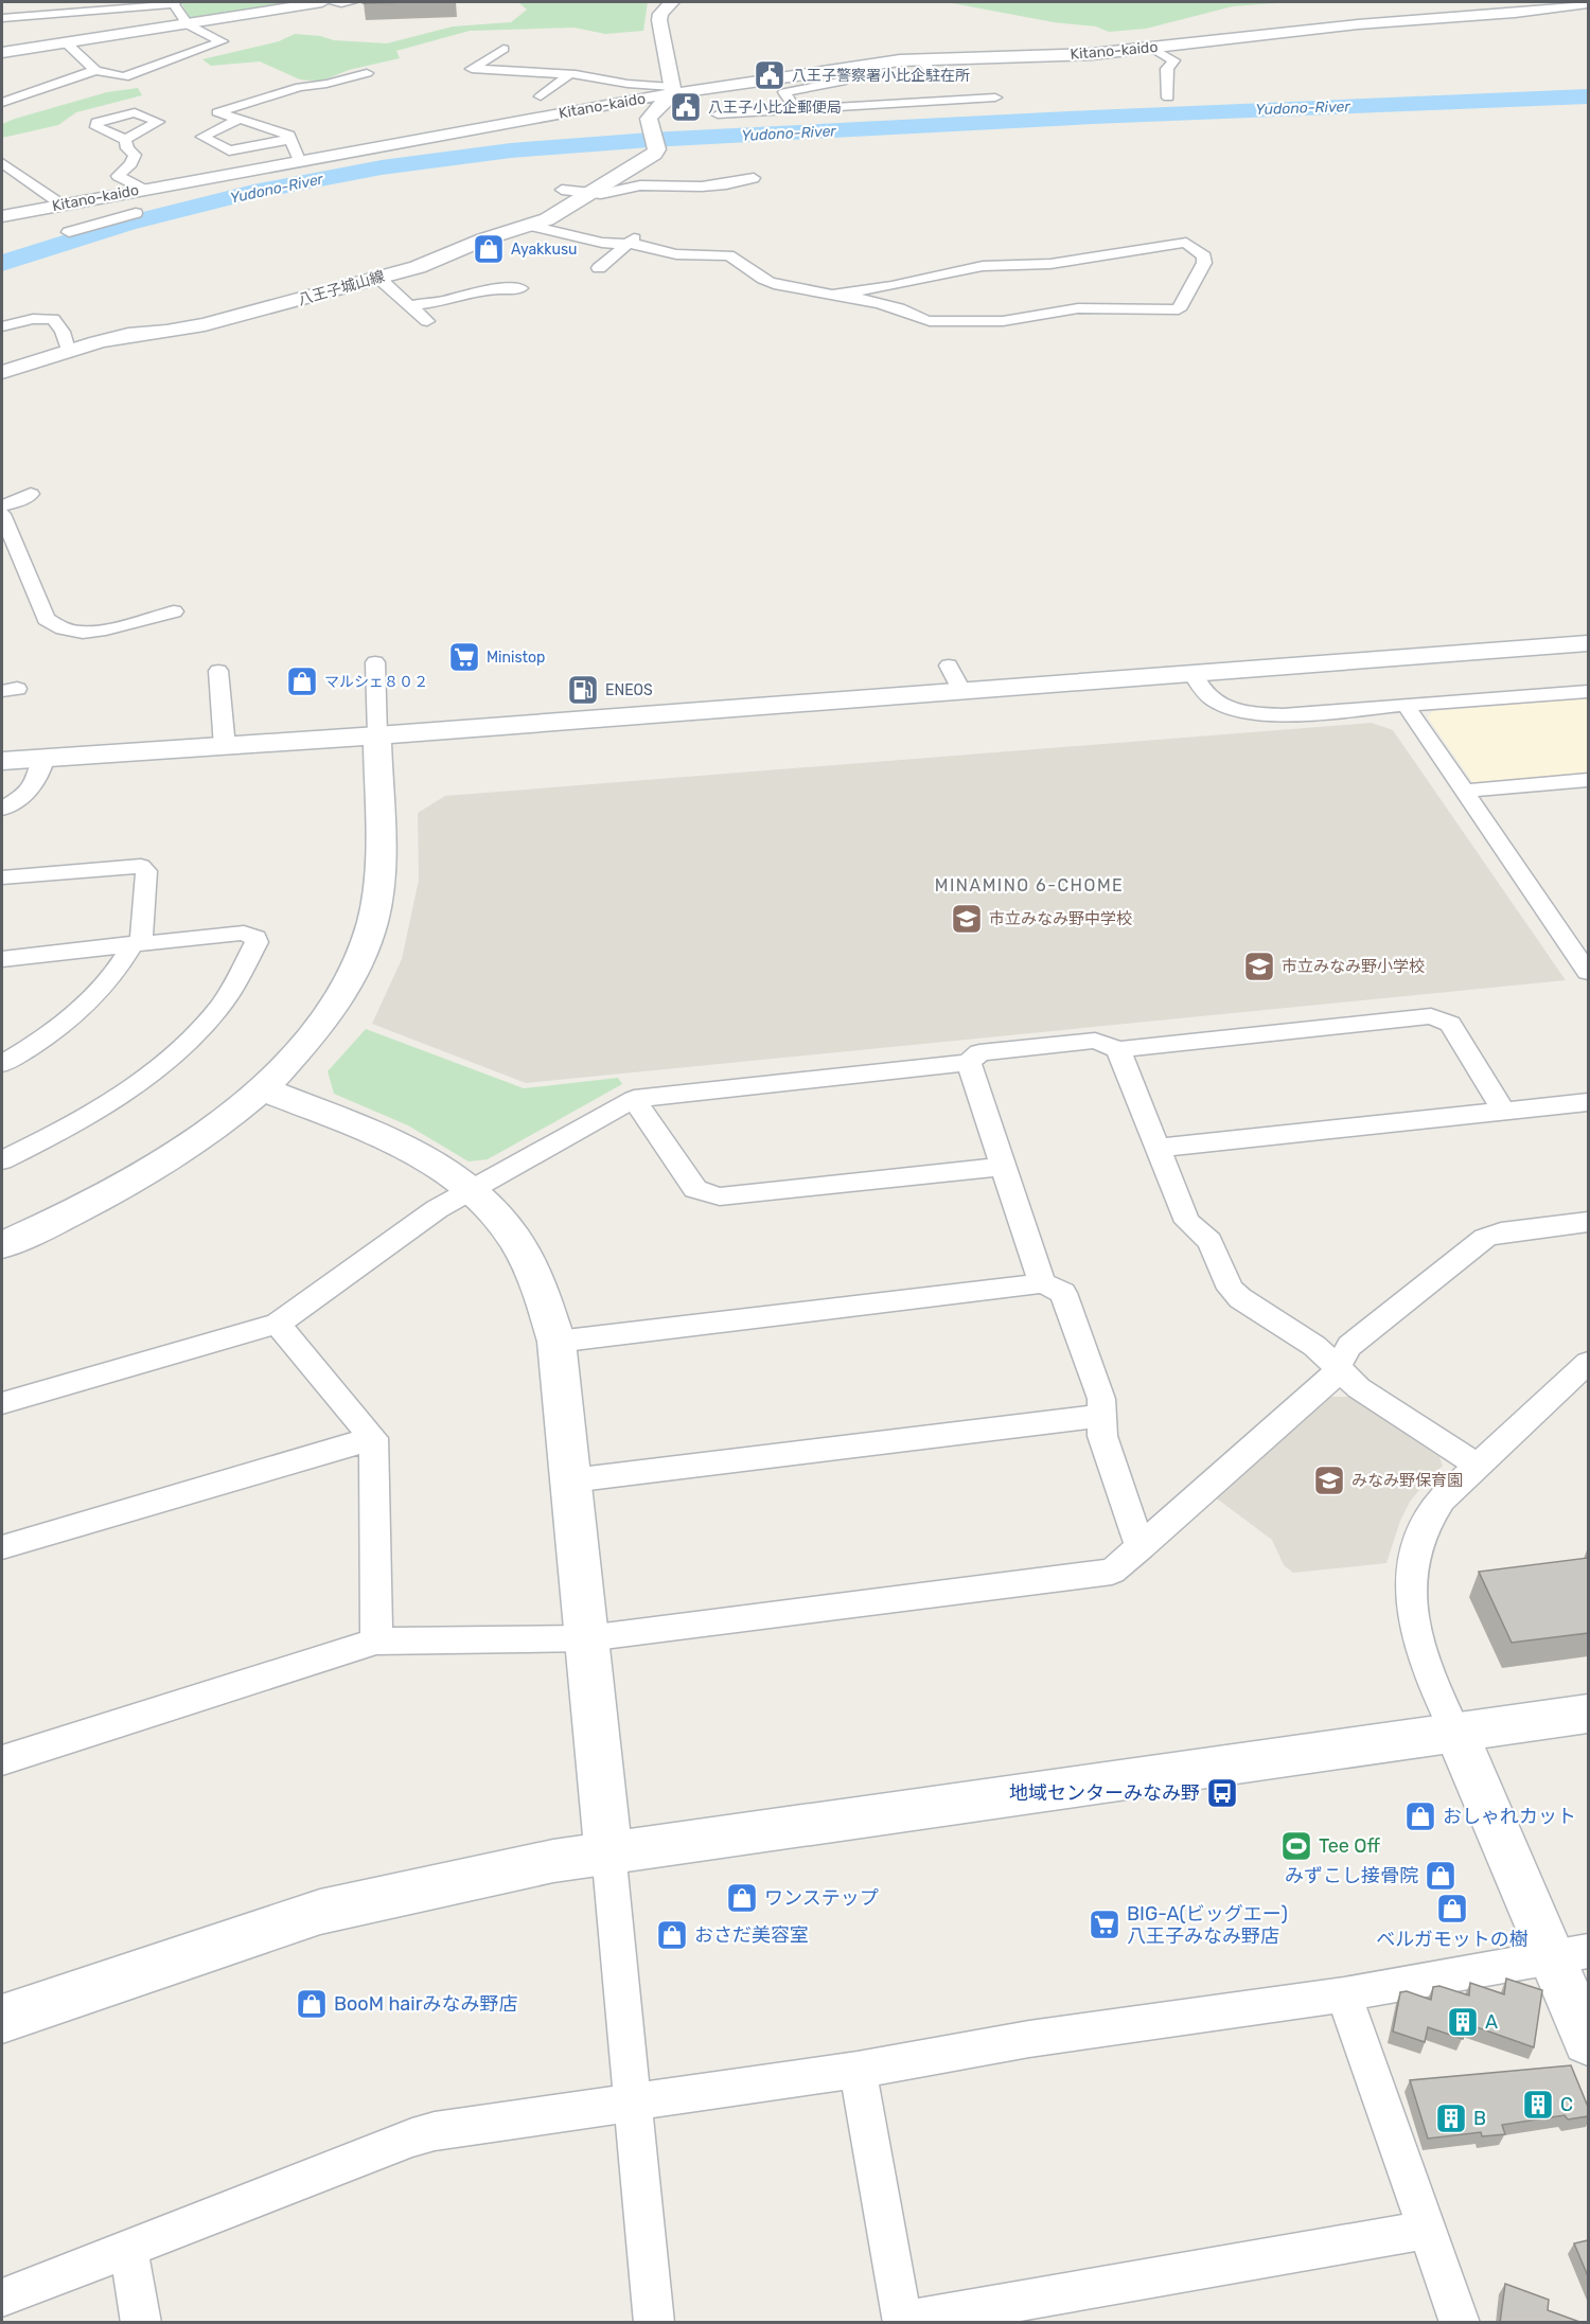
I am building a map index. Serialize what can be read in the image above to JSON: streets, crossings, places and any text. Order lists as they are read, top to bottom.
{
  "streets": {
    "street": ["Kitano-kaido", "八王子城山線"]
  },
  "crossings": [
    ["Kitano-kaido", "八王子城山線"]
  ],
  "districts": ["MINAMINO 6-CHOME"],
  "water": ["Yudono-River"],
  "places": {
    "public building": ["八王子警察署小比企駐在所", "八王子小比企郵便局"],
    "shop": [
      "Ayakkusu",
      "マルシェ８０２",
      "おしゃれカット",
      "みずこし接骨院",
      "ワンステップ",
      "ベルガモットの樹",
      "おさだ美容室",
      "BooM hairみなみ野店"
    ],
    "supermarket": ["Ministop", "BIG-A(ビッグエー) 八王子みなみ野店"],
    "fuel station": ["ENEOS"],
    "school or university": ["市立みなみ野中学校", "市立みなみ野小学校", "みなみ野保育園"],
    "bus stop": ["地域センターみなみ野"],
    "sports": ["Tee Off"],
    "building": ["A", "C", "B"]
  }
}
